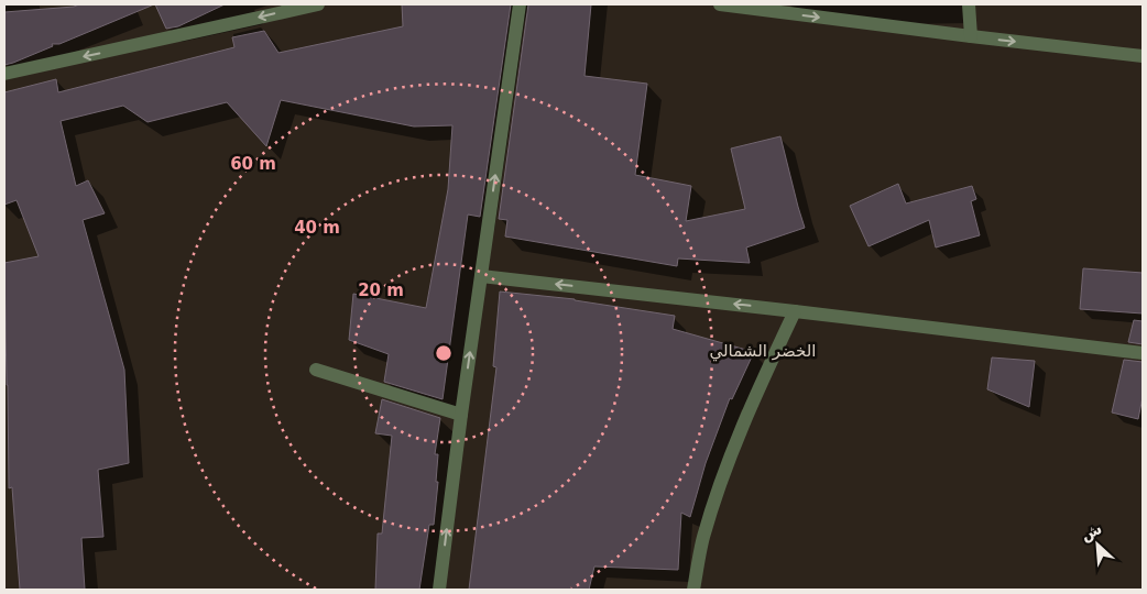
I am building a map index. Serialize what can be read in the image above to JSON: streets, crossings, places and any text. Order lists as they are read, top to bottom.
{
  "districts": ["الخضر الشمالي"],
  "north": "top left",
  "rings": ["60 m", "40 m", "20 m"]
}
